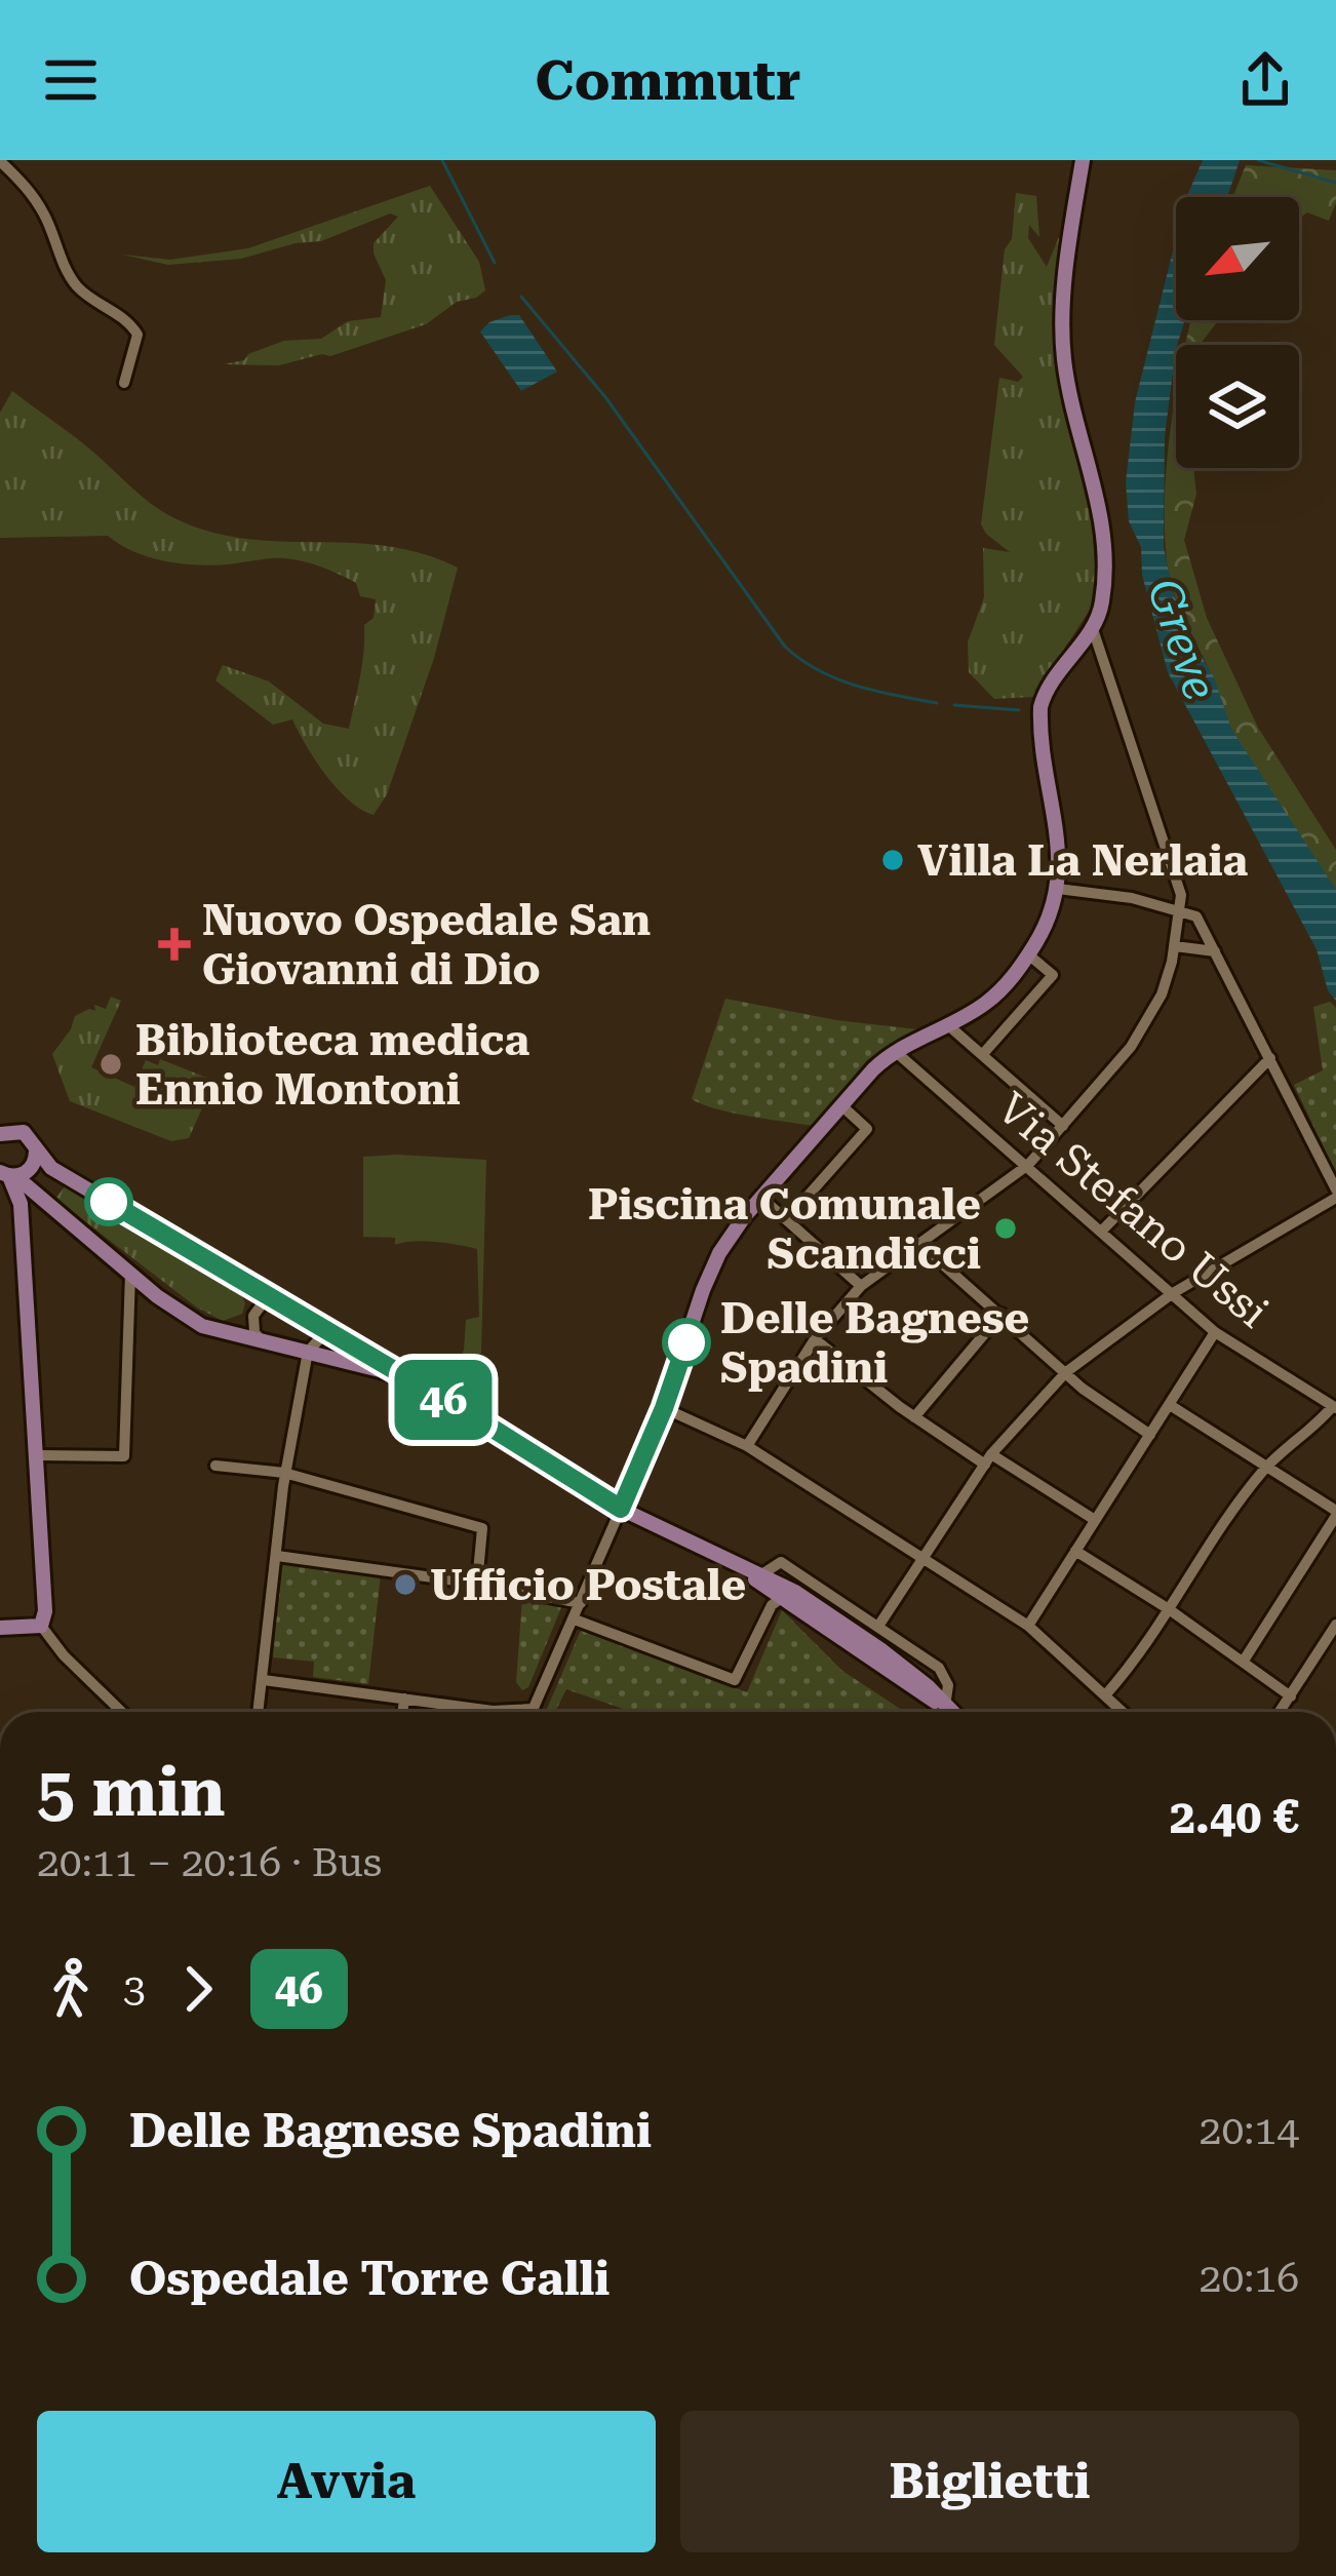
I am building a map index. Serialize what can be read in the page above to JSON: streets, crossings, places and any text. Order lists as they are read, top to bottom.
{
  "streets": {
    "street": ["Via Stefano Ussi"]
  },
  "water": ["Greve"],
  "places": {
    "other": [
      "Villa La Nerlaia",
      "Biblioteca medica Ennio Montoni",
      "Piscina Comunale Scandicci",
      "Delle Bagnese Spadini",
      "Ufficio Postale"
    ],
    "health": ["Nuovo Ospedale San Giovanni di Dio"]
  },
  "lines": ["bus line 46"],
  "north": "bottom left",
  "page": {
    "header": "Commutr",
    "on_map": "46",
    "heading": ["5 min", "20:11 – 20:16 · Bus", "2.40 €"],
    "legs": ["3", "46"],
    "list": [
      {
        "name": "Delle Bagnese Spadini",
        "value": "20:14"
      },
      {
        "name": "Ospedale Torre Galli",
        "value": "20:16"
      }
    ],
    "buttons": ["Avvia", "Biglietti"]
  }
}
